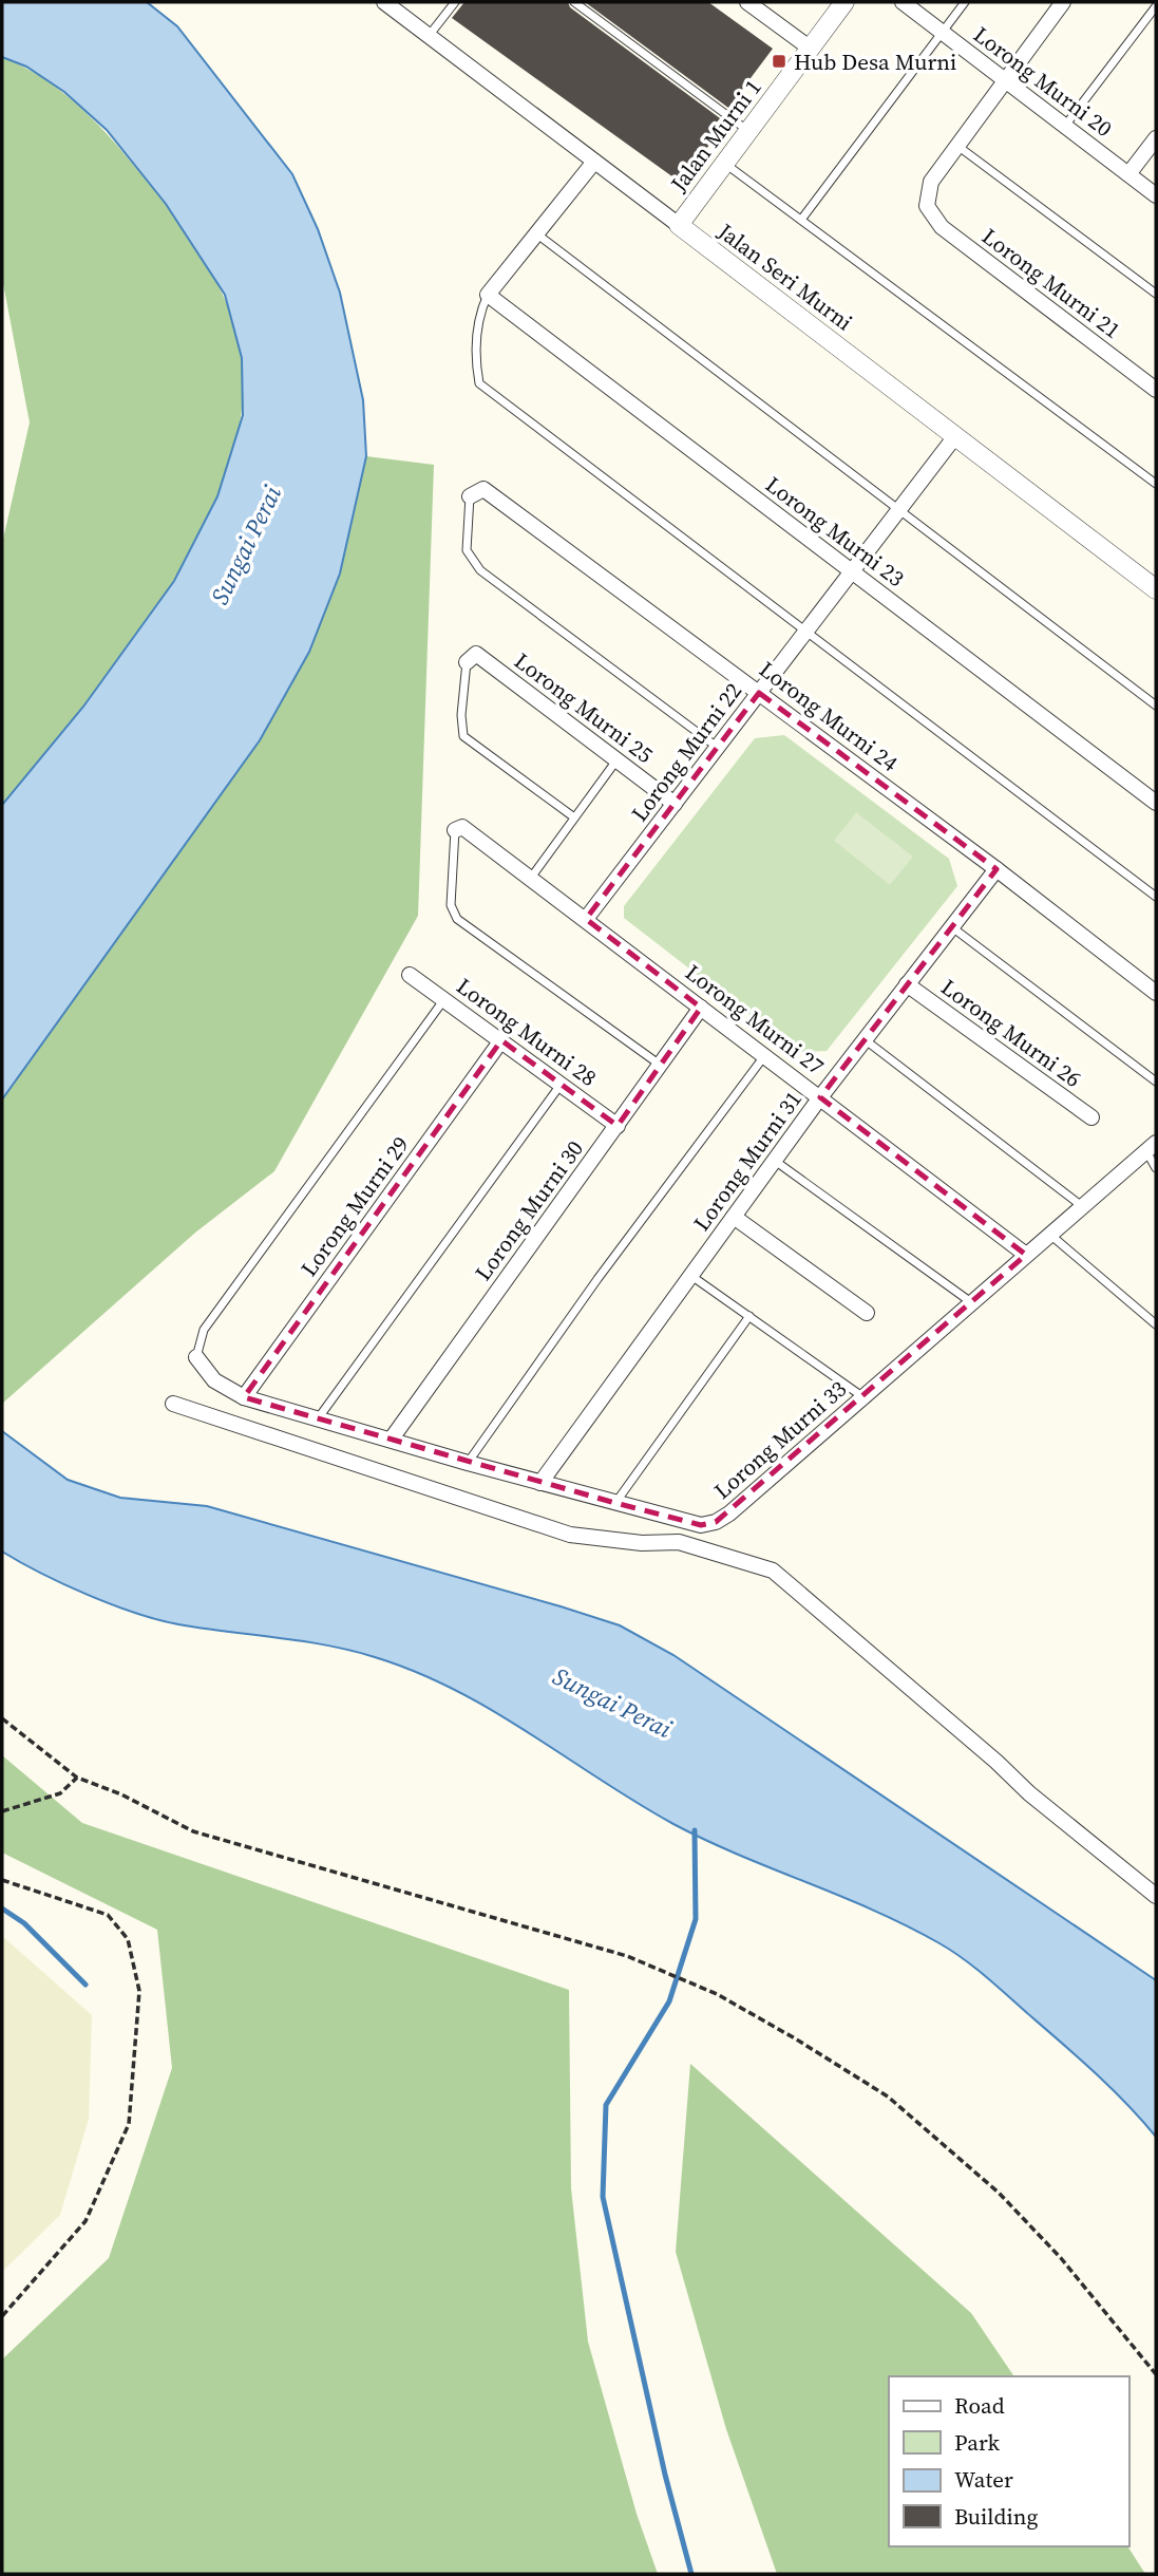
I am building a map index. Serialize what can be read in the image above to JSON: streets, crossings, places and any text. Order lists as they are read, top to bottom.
{
  "streets": {
    "street": [
      "Lorong Murni 20",
      "Jalan Murni 1",
      "Jalan Seri Murni",
      "Lorong Murni 21",
      "Lorong Murni 23",
      "Lorong Murni 25",
      "Lorong Murni 24",
      "Lorong Murni 22",
      "Lorong Murni 27",
      "Lorong Murni 28",
      "Lorong Murni 26",
      "Lorong Murni 31",
      "Lorong Murni 29",
      "Lorong Murni 30",
      "Lorong Murni 33"
    ]
  },
  "crossings": [
    ["Jalan Murni 1", "Jalan Seri Murni"],
    ["Jalan Seri Murni", "Lorong Murni 22"],
    ["Lorong Murni 23", "Lorong Murni 22"],
    ["Lorong Murni 25", "Lorong Murni 22"],
    ["Lorong Murni 24", "Lorong Murni 22"],
    ["Lorong Murni 24", "Lorong Murni 31"],
    ["Lorong Murni 22", "Lorong Murni 27"],
    ["Lorong Murni 27", "Lorong Murni 31"],
    ["Lorong Murni 27", "Lorong Murni 30"],
    ["Lorong Murni 27", "Lorong Murni 33"],
    ["Lorong Murni 28", "Lorong Murni 29"],
    ["Lorong Murni 28", "Lorong Murni 30"],
    ["Lorong Murni 26", "Lorong Murni 31"],
    ["Lorong Murni 31", "Lorong Murni 33"],
    ["Lorong Murni 29", "Lorong Murni 33"],
    ["Lorong Murni 30", "Lorong Murni 33"]
  ],
  "water": ["Sungai Perai"],
  "places": {
    "transit": ["Hub Desa Murni"]
  },
  "legend": [
    "Road",
    "Park",
    "Water",
    "Building"
  ]
}
